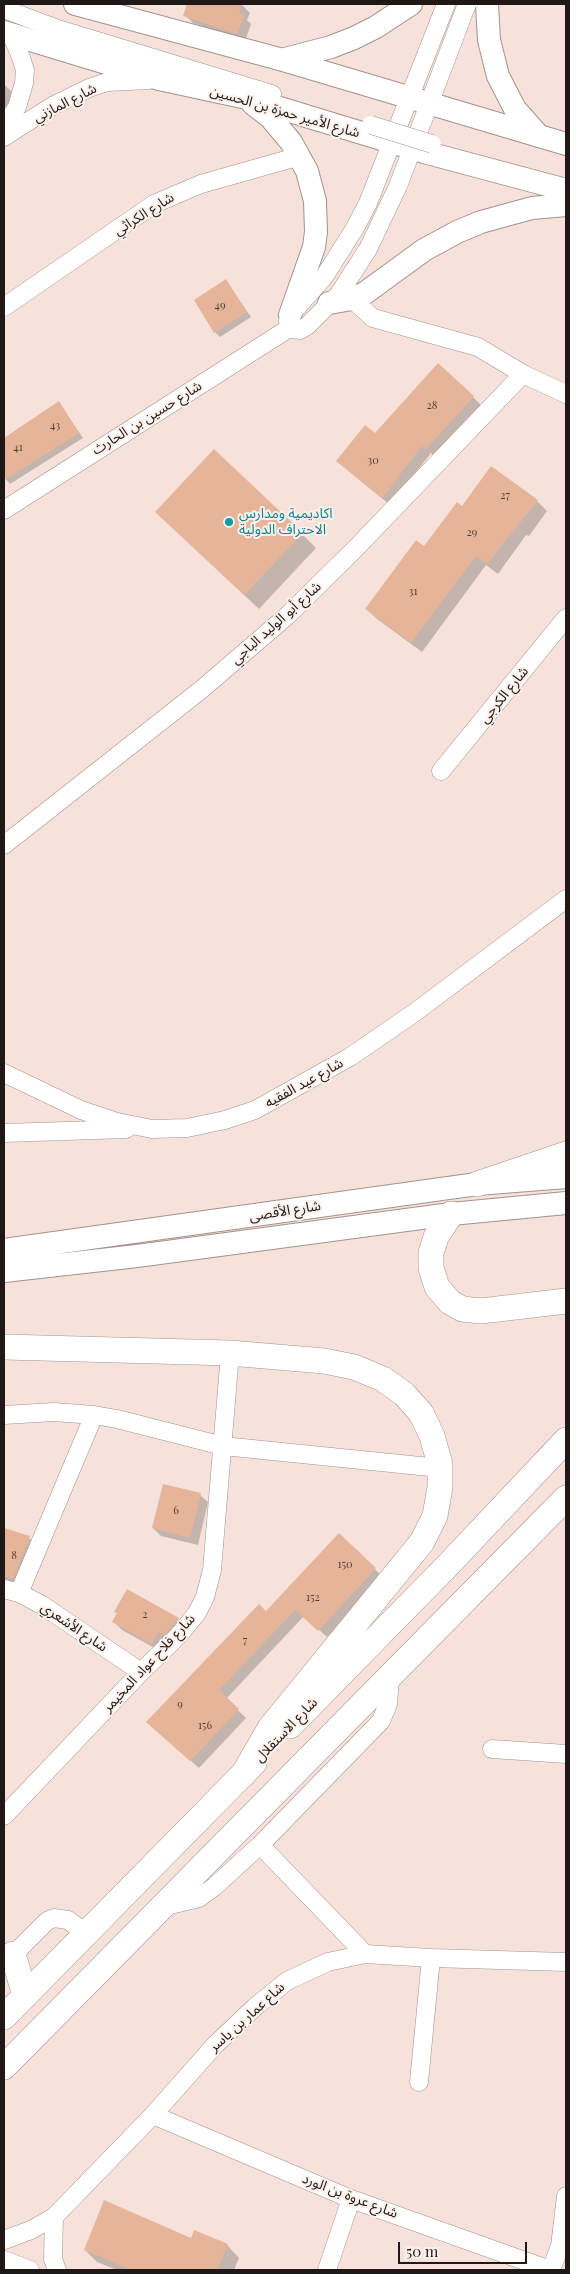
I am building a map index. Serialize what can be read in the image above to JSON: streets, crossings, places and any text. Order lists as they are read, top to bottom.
{
  "streets": {
    "highway": ["شارع الاستقلال"],
    "main road": ["شارع الأمير حمزة بن الحسين", "شارع الأقصى"],
    "street": [
      "شارع المازني",
      "شارع الكراثي",
      "شارع حسين بن الحارث",
      "شارع أبو الوليد الباجي",
      "شارع الكرجي",
      "شارع عيد الفقيه",
      "شارع الأشعري",
      "شارع فلاح عواد المخيمر",
      "شاع عمار بن ياسر",
      "شارع عروة بن الورد"
    ]
  },
  "crossings": [
    ["شارع المازني", "شارع الأمير حمزة بن الحسين"],
    ["شارع الأمير حمزة بن الحسين", "شارع حسين بن الحارث"],
    ["شارع الأشعري", "شارع فلاح عواد المخيمر"],
    ["شاع عمار بن ياسر", "شارع عروة بن الورد"]
  ],
  "places": ["اكاديمية ومدارس الاحتراف الدولية"],
  "house_numbers": [
    "49",
    "28",
    "43",
    "41",
    "30",
    "27",
    "29",
    "31",
    "6",
    "8",
    "150",
    "152",
    "2",
    "7",
    "9",
    "156"
  ],
  "scale_bar": "50 m"
}
